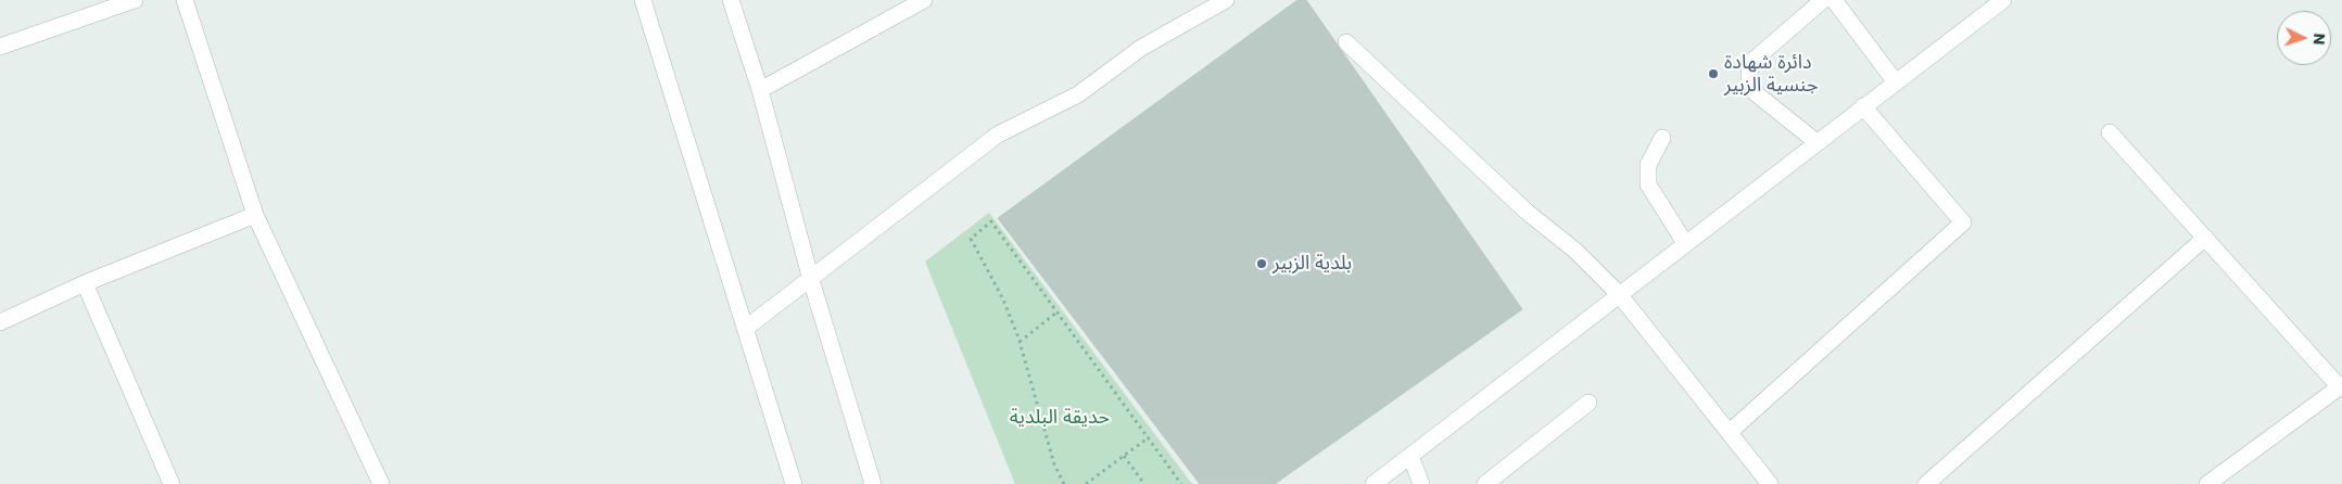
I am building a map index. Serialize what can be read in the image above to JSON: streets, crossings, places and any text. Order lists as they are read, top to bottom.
{
  "parks": ["حديقة البلدية"],
  "places": ["دائرة شهادة جنسية الزبير", "بلدية الزبير"],
  "north": "right"
}
